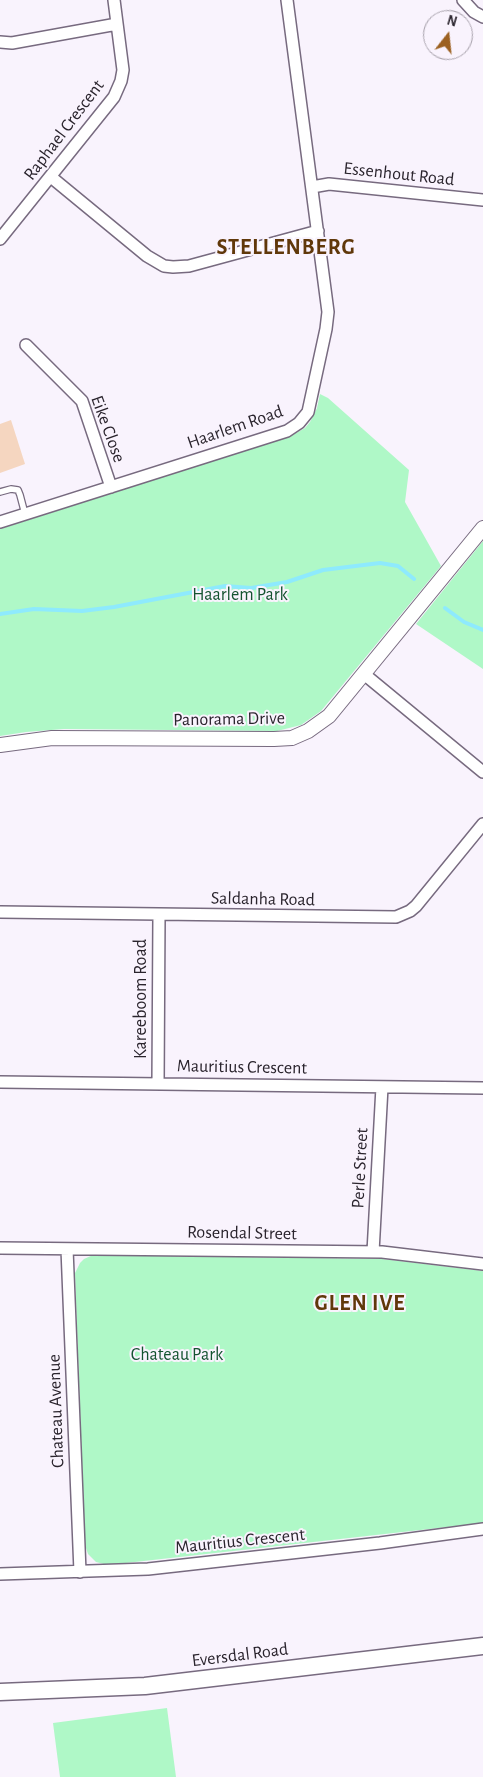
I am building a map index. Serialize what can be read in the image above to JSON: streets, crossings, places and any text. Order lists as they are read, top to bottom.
{
  "streets": {
    "main road": ["Eversdal Road"],
    "street": [
      "Raphael Crescent",
      "Essenhout Road",
      "Haarlem Road",
      "Eike Close",
      "Panorama Drive",
      "Saldanha Road",
      "Kareeboom Road",
      "Mauritius Crescent",
      "Perle Street",
      "Rosendal Street",
      "Chateau Avenue"
    ]
  },
  "crossings": [
    ["Essenhout Road", "Haarlem Road"],
    ["Haarlem Road", "Eike Close"],
    ["Saldanha Road", "Kareeboom Road"],
    ["Kareeboom Road", "Mauritius Crescent"],
    ["Mauritius Crescent", "Perle Street"],
    ["Mauritius Crescent", "Chateau Avenue"],
    ["Perle Street", "Rosendal Street"],
    ["Rosendal Street", "Chateau Avenue"]
  ],
  "districts": ["STELLENBERG", "GLEN IVE"],
  "parks": ["Haarlem Park", "Chateau Park"],
  "north": "top"
}
